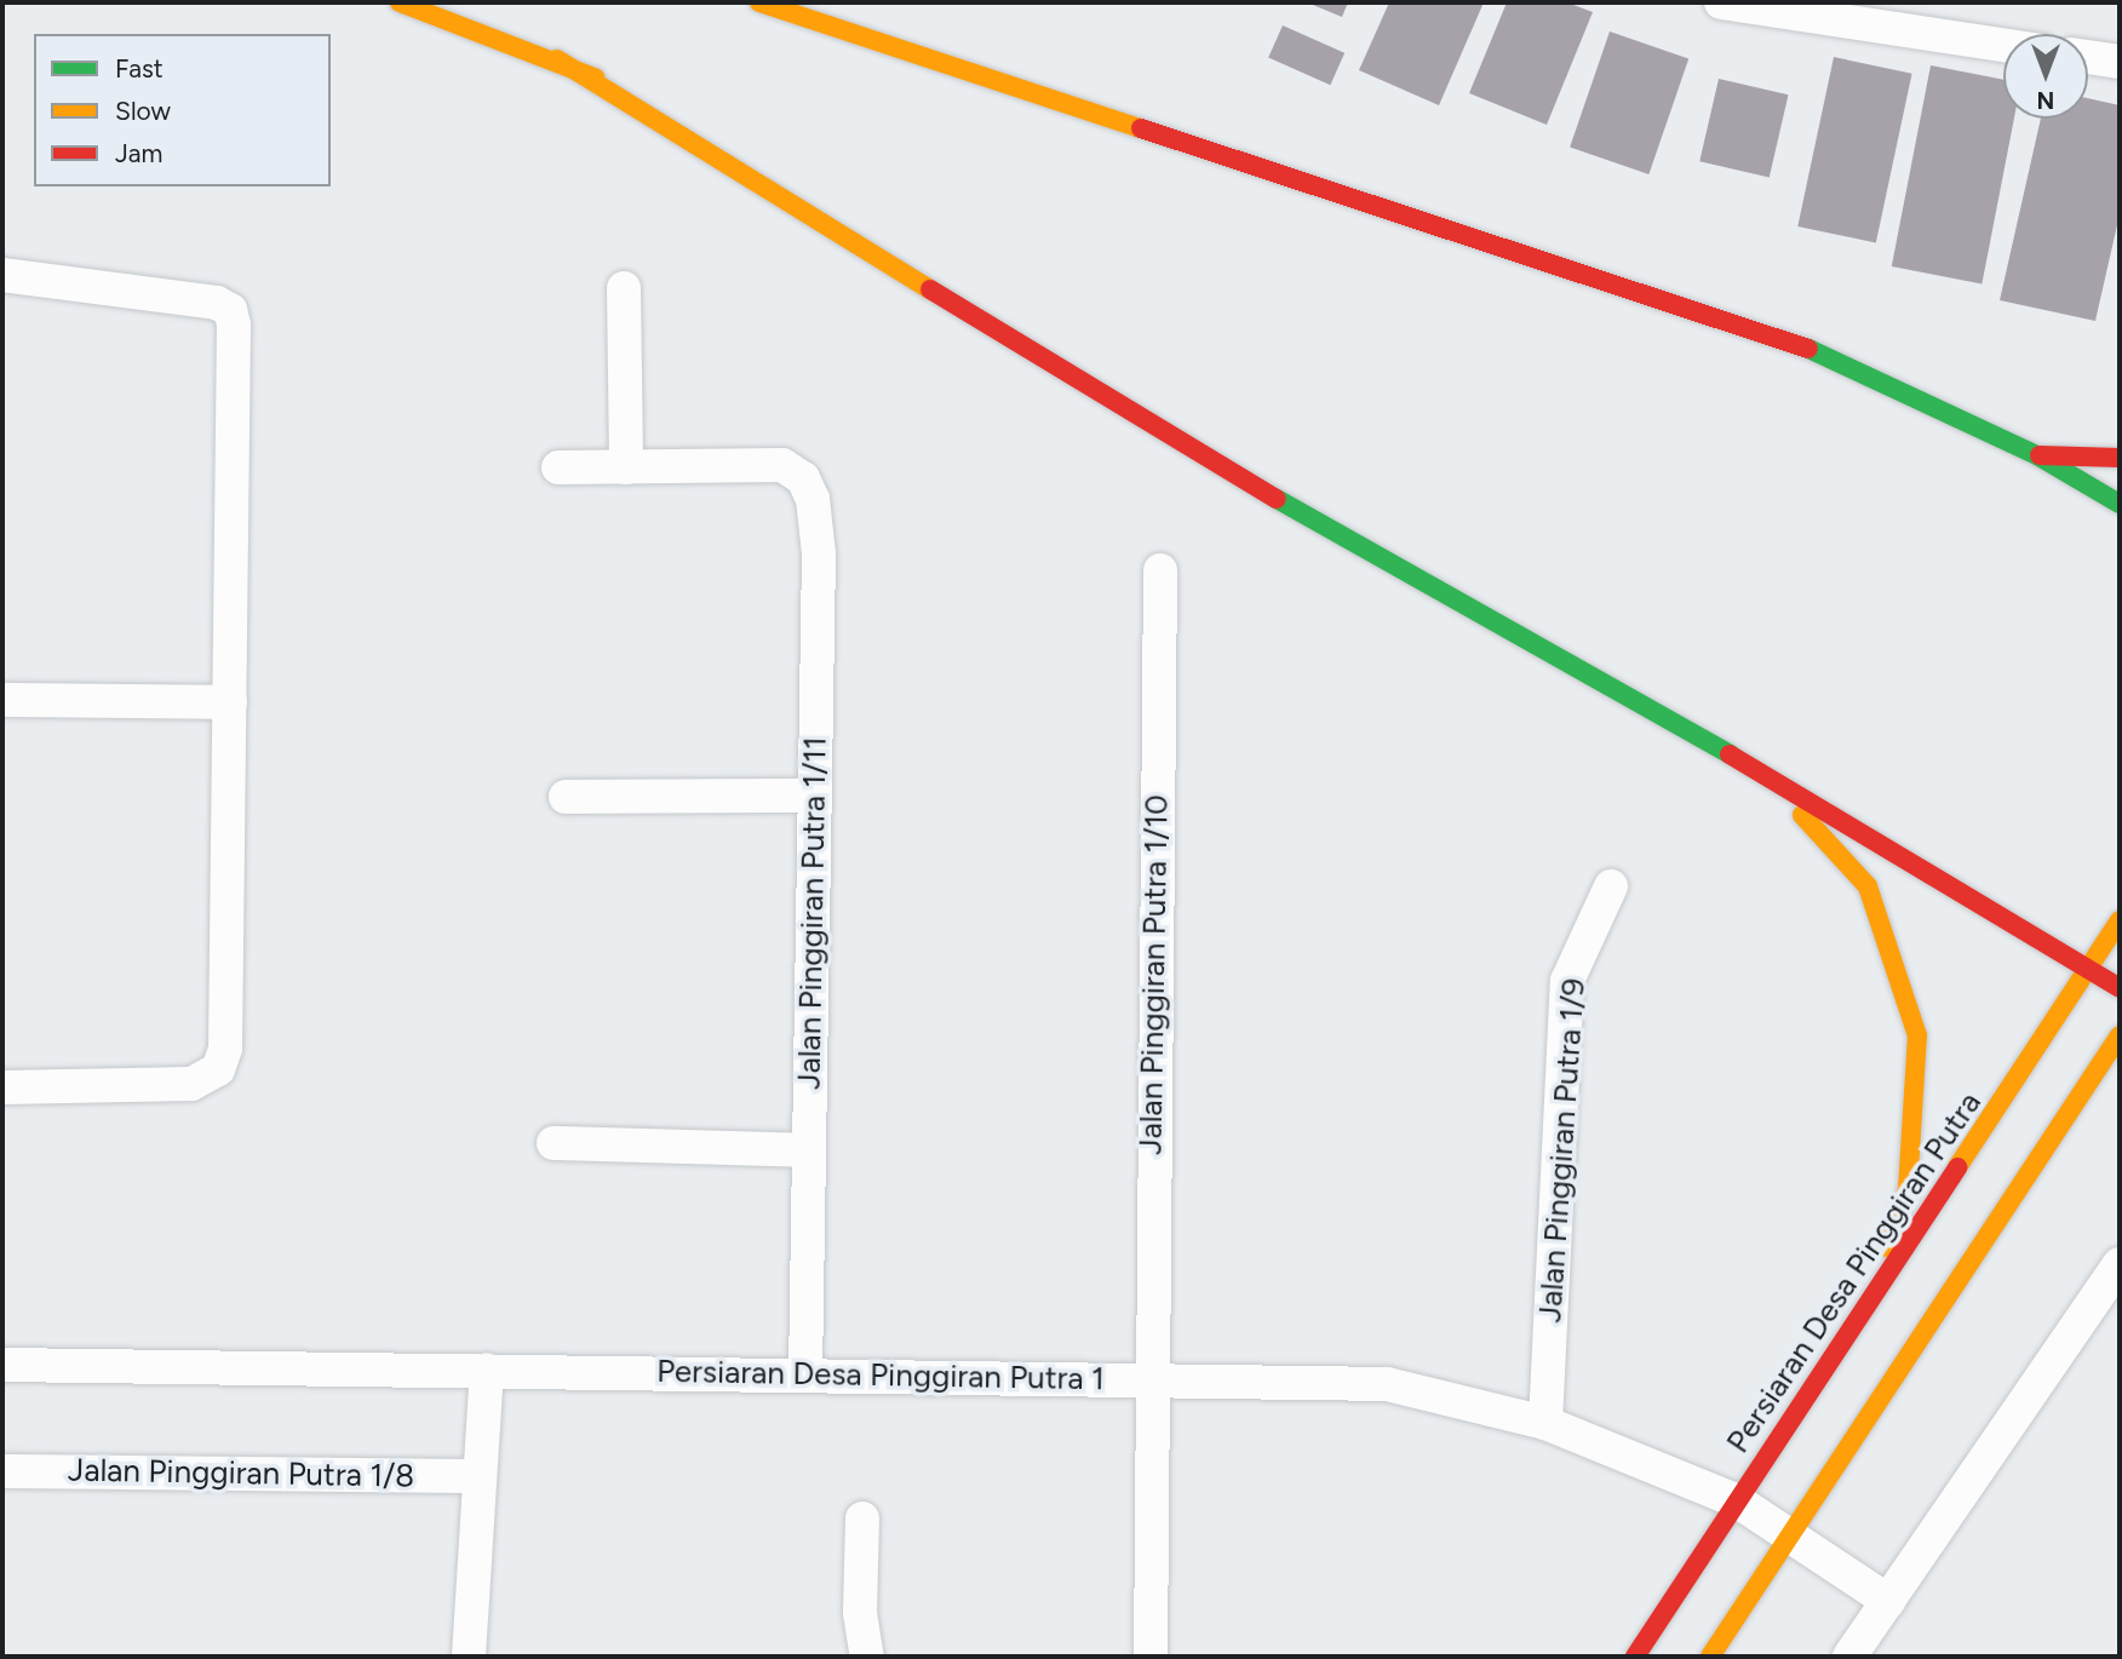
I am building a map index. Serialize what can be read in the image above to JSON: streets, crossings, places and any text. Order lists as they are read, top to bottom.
{
  "streets": {
    "main road": ["Persiaran Desa Pinggiran Putra"],
    "street": [
      "Jalan Pinggiran Putra 1/11",
      "Jalan Pinggiran Putra 1/10",
      "Jalan Pinggiran Putra 1/9",
      "Persiaran Desa Pinggiran Putra 1",
      "Jalan Pinggiran Putra 1/8"
    ]
  },
  "crossings": [
    ["Jalan Pinggiran Putra 1/11", "Persiaran Desa Pinggiran Putra 1"],
    ["Jalan Pinggiran Putra 1/10", "Persiaran Desa Pinggiran Putra 1"],
    ["Jalan Pinggiran Putra 1/9", "Persiaran Desa Pinggiran Putra 1"],
    ["Persiaran Desa Pinggiran Putra", "Persiaran Desa Pinggiran Putra 1"]
  ],
  "legend": ["Fast", "Slow", "Jam"],
  "north": "bottom"
}
